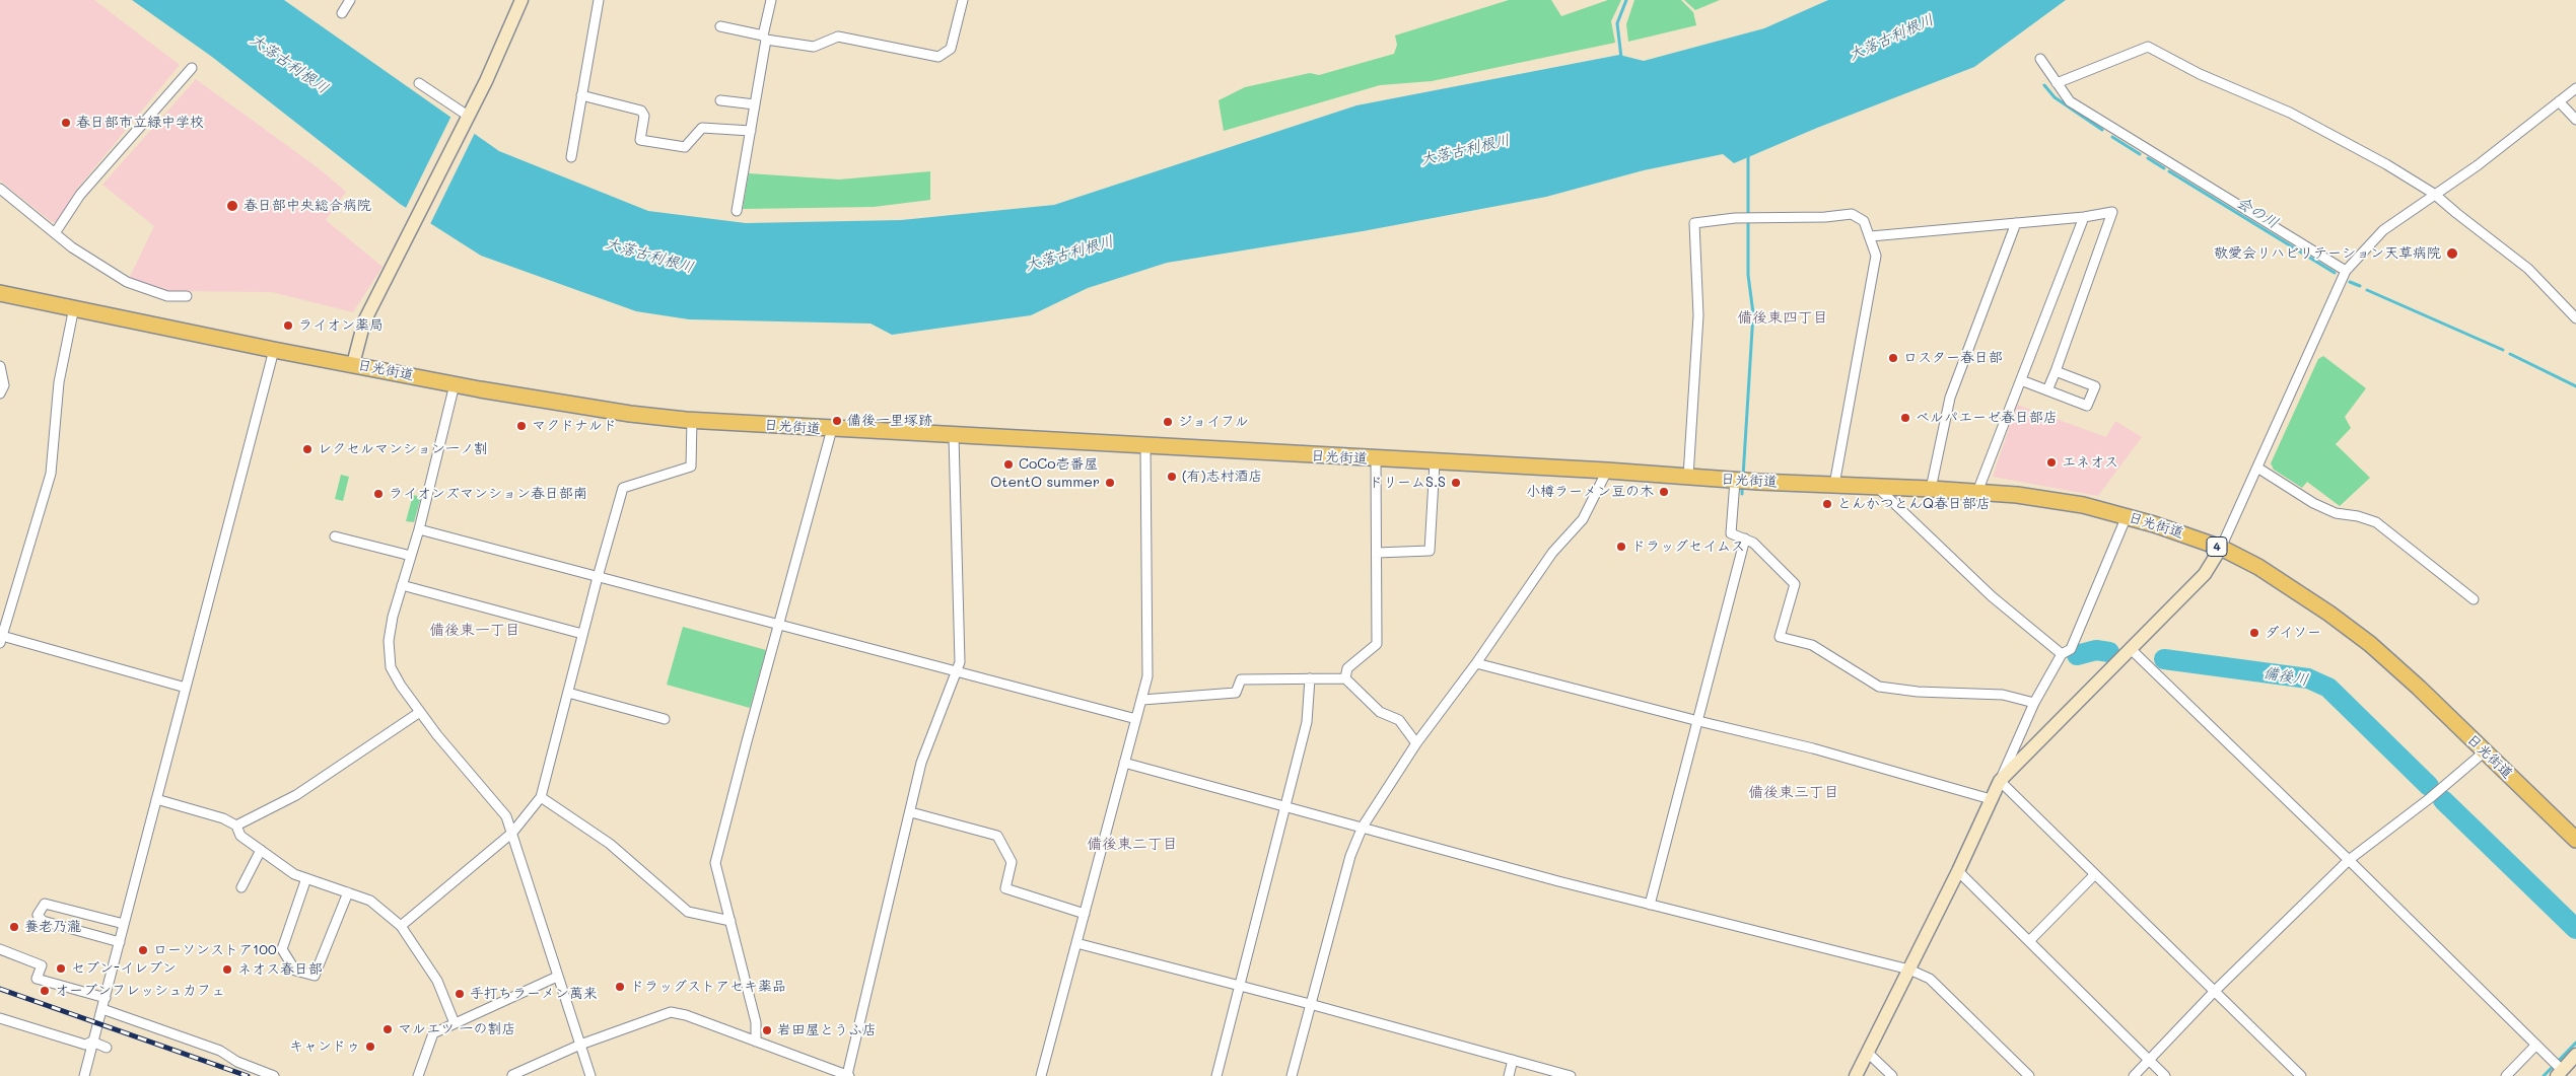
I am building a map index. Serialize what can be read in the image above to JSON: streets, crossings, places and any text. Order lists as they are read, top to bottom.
{
  "streets": {
    "highway": ["日光街道", "4"]
  },
  "districts": [
    "備後東四丁目",
    "備後東一丁目",
    "備後東三丁目",
    "備後東二丁目"
  ],
  "water": ["大落古利根川", "会の川", "備後川"],
  "places": [
    "春日部市立緑中学校",
    "春日部中央総合病院",
    "敬愛会リハビリテーション天草病院",
    "ライオン薬局",
    "ロスター春日部",
    "ベルパエーゼ春日部店",
    "備後一里塚跡",
    "ジョイフル",
    "マクドナルド",
    "レクセルマンション一ノ割",
    "エネオス",
    "CoCo壱番屋",
    "(有)志村酒店",
    "OtentO summer",
    "ドリームS.S",
    "小樽ラーメン豆の木",
    "ライオンズマンション春日部南",
    "とんかつとんQ春日部店",
    "ドラッグセイムス",
    "ダイソー",
    "養老乃瀧",
    "ローソンストア100",
    "セブン-イレブン",
    "ネオス春日部",
    "ドラッグストアセキ薬品",
    "オーブンフレッシュカフェ",
    "手打ちラーメン萬来",
    "マルエツ 一の割店",
    "岩田屋とうふ店",
    "キャンドゥ"
  ]
}
